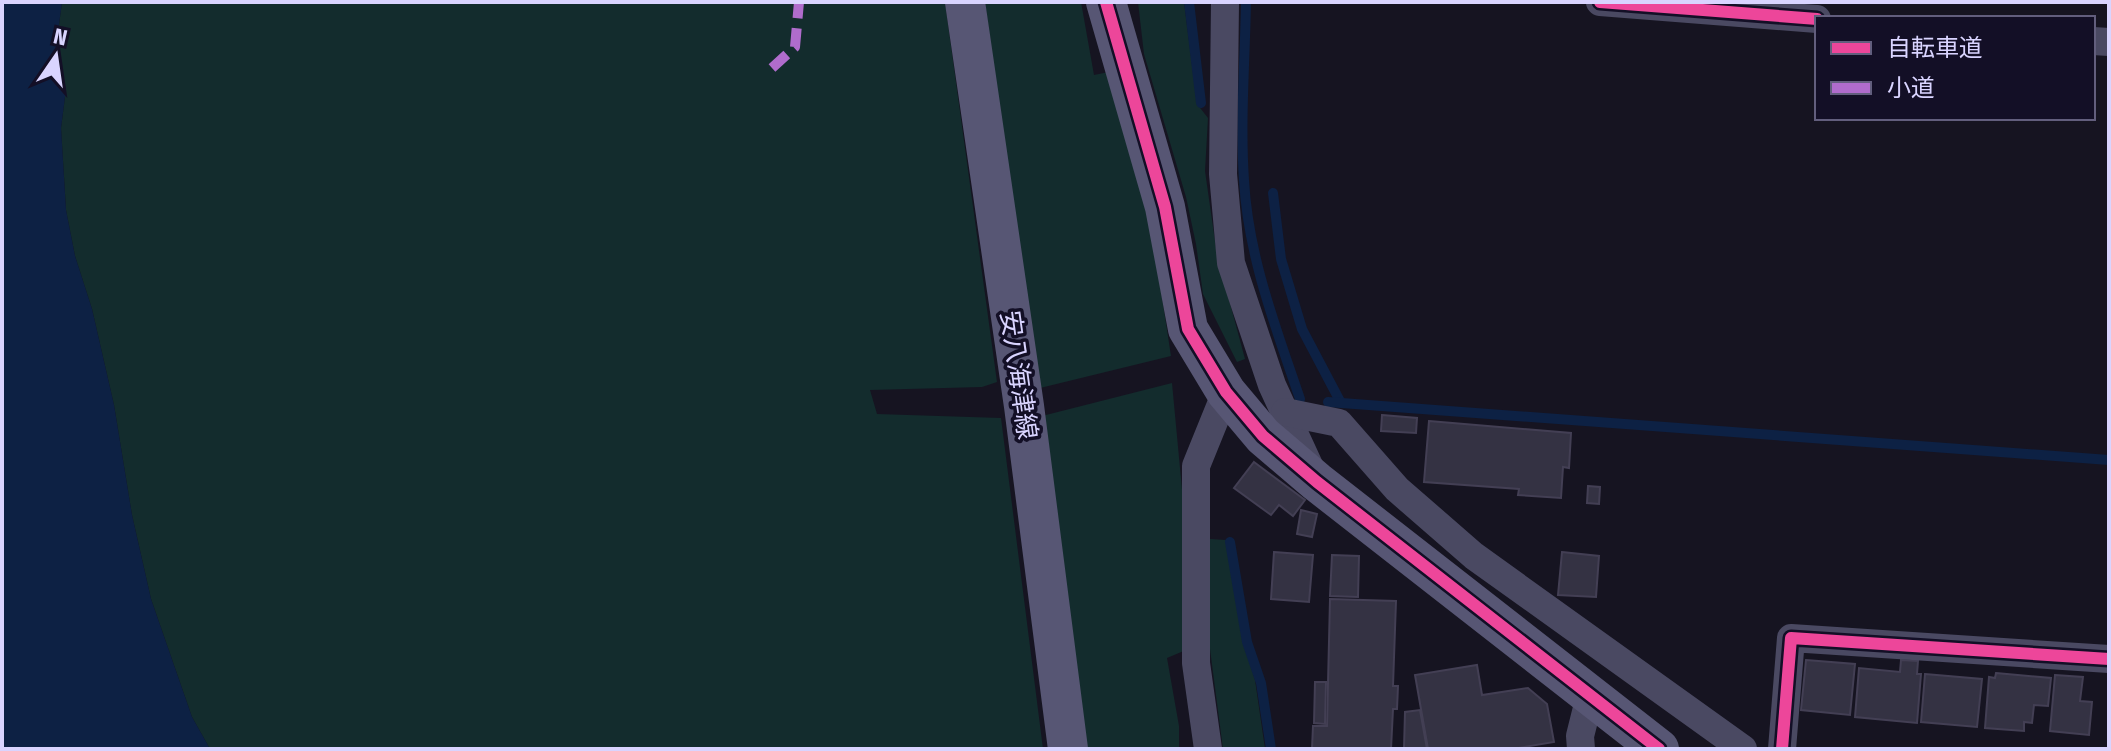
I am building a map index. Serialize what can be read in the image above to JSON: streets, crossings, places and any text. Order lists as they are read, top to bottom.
{
  "streets": {
    "street": ["安八海津線"]
  },
  "legend": ["自転車道", "小道"],
  "north": "top"
}
